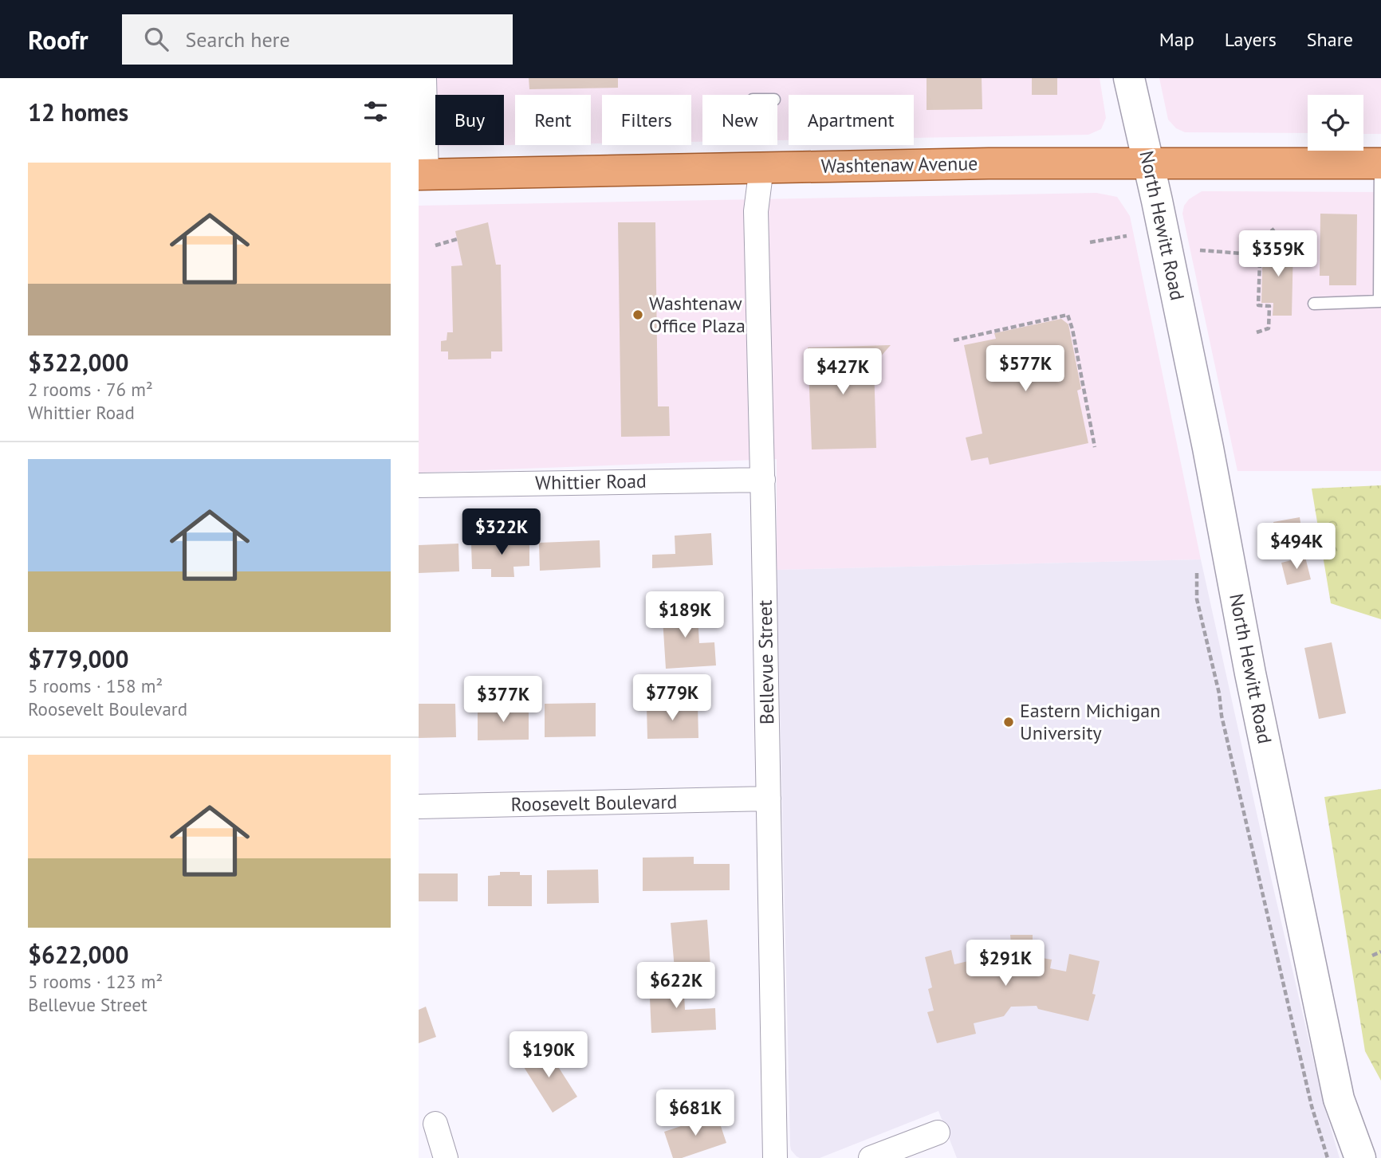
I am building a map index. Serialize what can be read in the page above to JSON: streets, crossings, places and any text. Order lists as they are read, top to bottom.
{
  "streets": {
    "main road": ["Washtenaw Avenue", "North Hewitt Road"],
    "street": ["Whittier Road", "Bellevue Street", "Roosevelt Boulevard"]
  },
  "crossings": [
    ["Washtenaw Avenue", "North Hewitt Road"],
    ["Washtenaw Avenue", "Bellevue Street"],
    ["Whittier Road", "Bellevue Street"],
    ["Bellevue Street", "Roosevelt Boulevard"]
  ],
  "places": ["Washtenaw Office Plaza", "Eastern Michigan University"],
  "page": {
    "header": "Roofr",
    "search": "Search here",
    "nav": ["Map", "Layers", "Share"],
    "heading": "12 homes",
    "chip": [
      "Buy",
      "Rent",
      "Filters",
      "New",
      "Apartment"
    ],
    "list": [
      {
        "name": "$322,000",
        "note": "2 rooms · 76 m² · Whittier Road"
      },
      {
        "name": "$779,000",
        "note": "5 rooms · 158 m² · Roosevelt Boulevard"
      },
      {
        "name": "$622,000",
        "note": "5 rooms · 123 m² · Bellevue Street"
      }
    ],
    "price": [
      "$359K",
      "$577K",
      "$427K",
      "$322K",
      "$494K",
      "$189K",
      "$779K",
      "$377K",
      "$291K",
      "$622K",
      "$190K",
      "$681K"
    ]
  }
}
